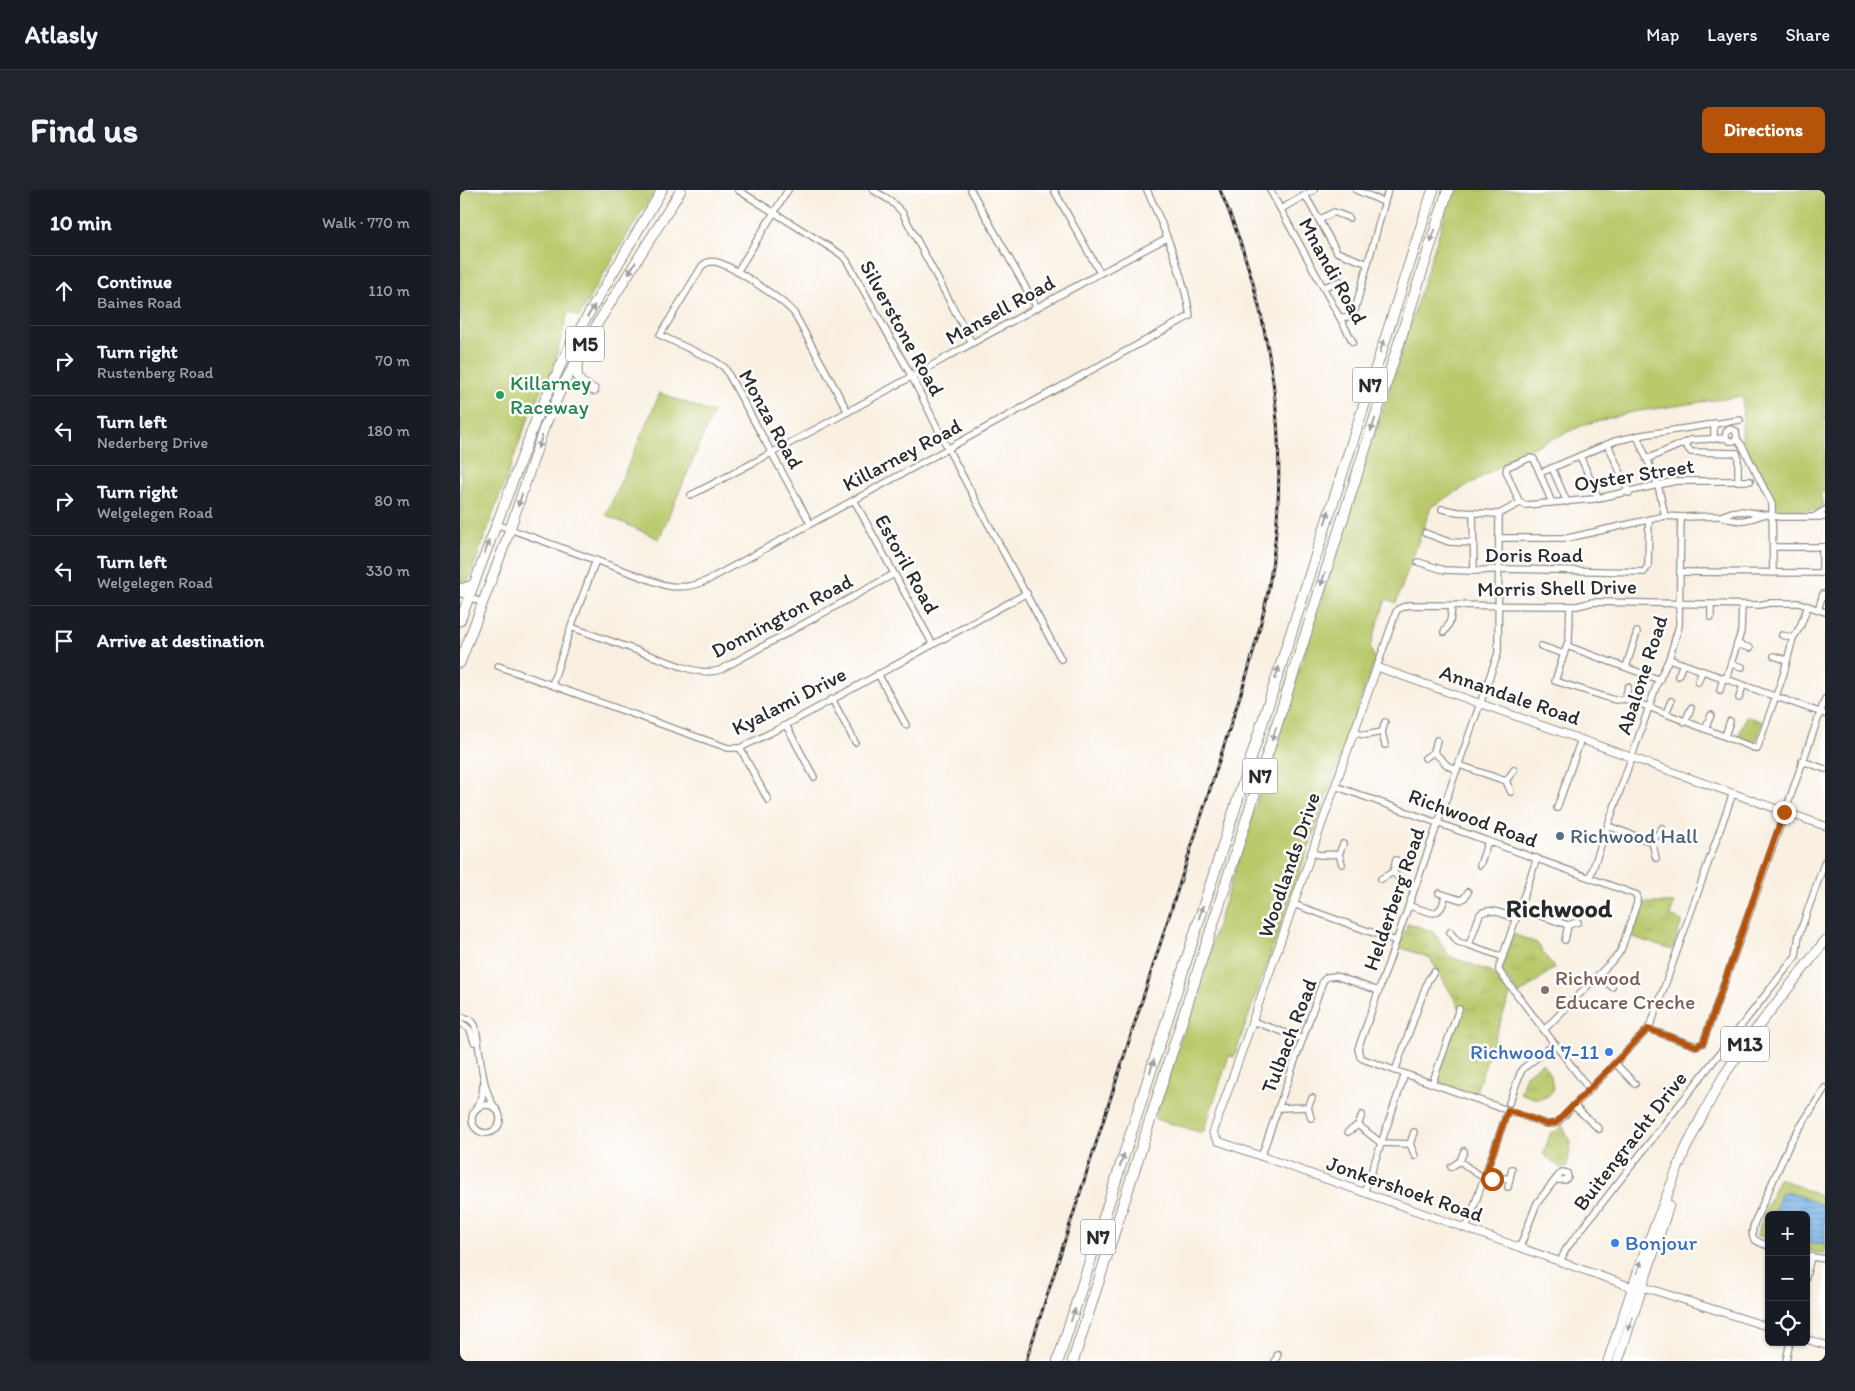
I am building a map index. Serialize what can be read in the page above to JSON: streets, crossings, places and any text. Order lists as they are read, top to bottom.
{
  "streets": {
    "highway": ["N7"],
    "main road": ["M5", "M13"],
    "street": [
      "Mnandi Road",
      "Mansell Road",
      "Silverstone Road",
      "Monza Road",
      "Killarney Road",
      "Oyster Street",
      "Doris Road",
      "Estoril Road",
      "Morris Shell Drive",
      "Donnington Road",
      "Abalone Road",
      "Annandale Road",
      "Kyalami Drive",
      "Richwood Road",
      "Woodlands Drive",
      "Helderberg Road",
      "Tulbach Road",
      "Buitengracht Drive",
      "Jonkershoek Road"
    ]
  },
  "crossings": [
    ["Mansell Road", "Silverstone Road"],
    ["Mansell Road", "Monza Road"],
    ["Mansell Road", "Killarney Road"],
    ["Silverstone Road", "Killarney Road"],
    ["Silverstone Road", "Kyalami Drive"],
    ["M5", "Killarney Road"],
    ["Monza Road", "Killarney Road"],
    ["Killarney Road", "Estoril Road"],
    ["Estoril Road", "Donnington Road"],
    ["Estoril Road", "Kyalami Drive"],
    ["Morris Shell Drive", "Abalone Road"],
    ["Morris Shell Drive", "Woodlands Drive"],
    ["Abalone Road", "Annandale Road"],
    ["Abalone Road", "Richwood Road"],
    ["Annandale Road", "Woodlands Drive"],
    ["Annandale Road", "Helderberg Road"],
    ["Richwood Road", "Woodlands Drive"],
    ["Richwood Road", "Helderberg Road"],
    ["Woodlands Drive", "Jonkershoek Road"],
    ["Helderberg Road", "Tulbach Road"],
    ["Tulbach Road", "Jonkershoek Road"],
    ["M13", "Jonkershoek Road"],
    ["Buitengracht Drive", "Jonkershoek Road"]
  ],
  "districts": ["Richwood"],
  "places": [
    "Killarney Raceway",
    "Richwood Hall",
    "Richwood Educare Creche",
    "Richwood 7-11",
    "Bonjour"
  ],
  "page": {
    "header": "Atlasly",
    "nav": ["Map", "Layers", "Share"],
    "buttons": "Directions",
    "title": "Find us",
    "heading": ["10 min", "Walk · 770 m"],
    "list": [
      ["Continue", "Baines Road", "110 m"],
      ["Turn right", "Rustenberg Road", "70 m"],
      ["Turn left", "Nederberg Drive", "180 m"],
      ["Turn right", "Welgelegen Road", "80 m"],
      ["Turn left", "Welgelegen Road", "330 m"],
      "Arrive at destination"
    ],
    "map_buttons": ["+", "−"]
  }
}
